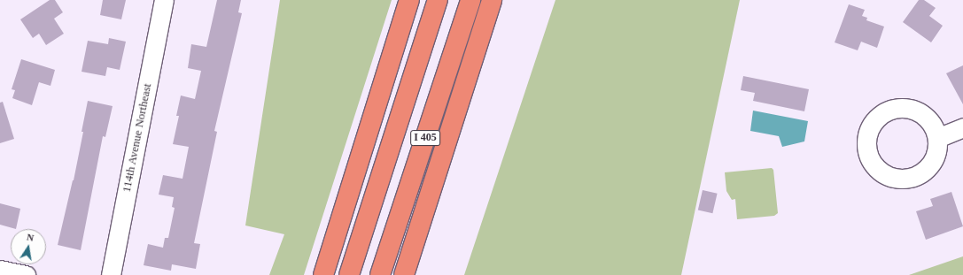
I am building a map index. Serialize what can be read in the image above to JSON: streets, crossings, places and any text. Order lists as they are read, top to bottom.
{
  "streets": {
    "highway": ["I 405"],
    "street": ["114th Avenue Northeast"]
  },
  "north": "top"
}
